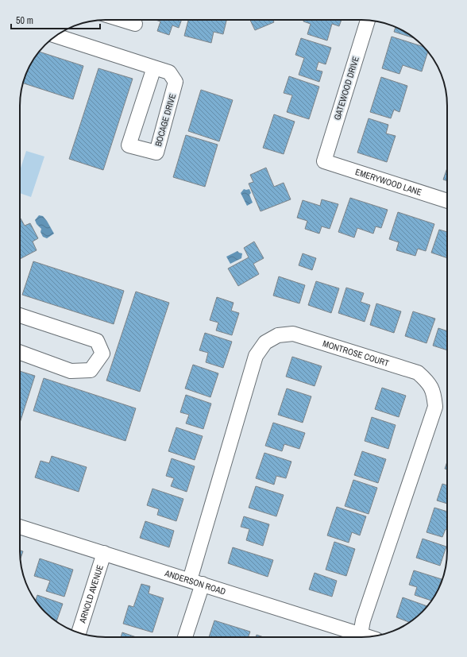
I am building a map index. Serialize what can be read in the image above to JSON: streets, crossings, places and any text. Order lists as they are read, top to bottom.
{
  "streets": {
    "street": [
      "GATEWOOD DRIVE",
      "BOCAGE DRIVE",
      "EMERYWOOD LANE",
      "MONTROSE COURT",
      "ANDERSON ROAD",
      "ARNOLD AVENUE"
    ]
  },
  "crossings": [
    ["GATEWOOD DRIVE", "EMERYWOOD LANE"],
    ["MONTROSE COURT", "ANDERSON ROAD"],
    ["ANDERSON ROAD", "ARNOLD AVENUE"]
  ],
  "scale_bar": "50 m"
}
